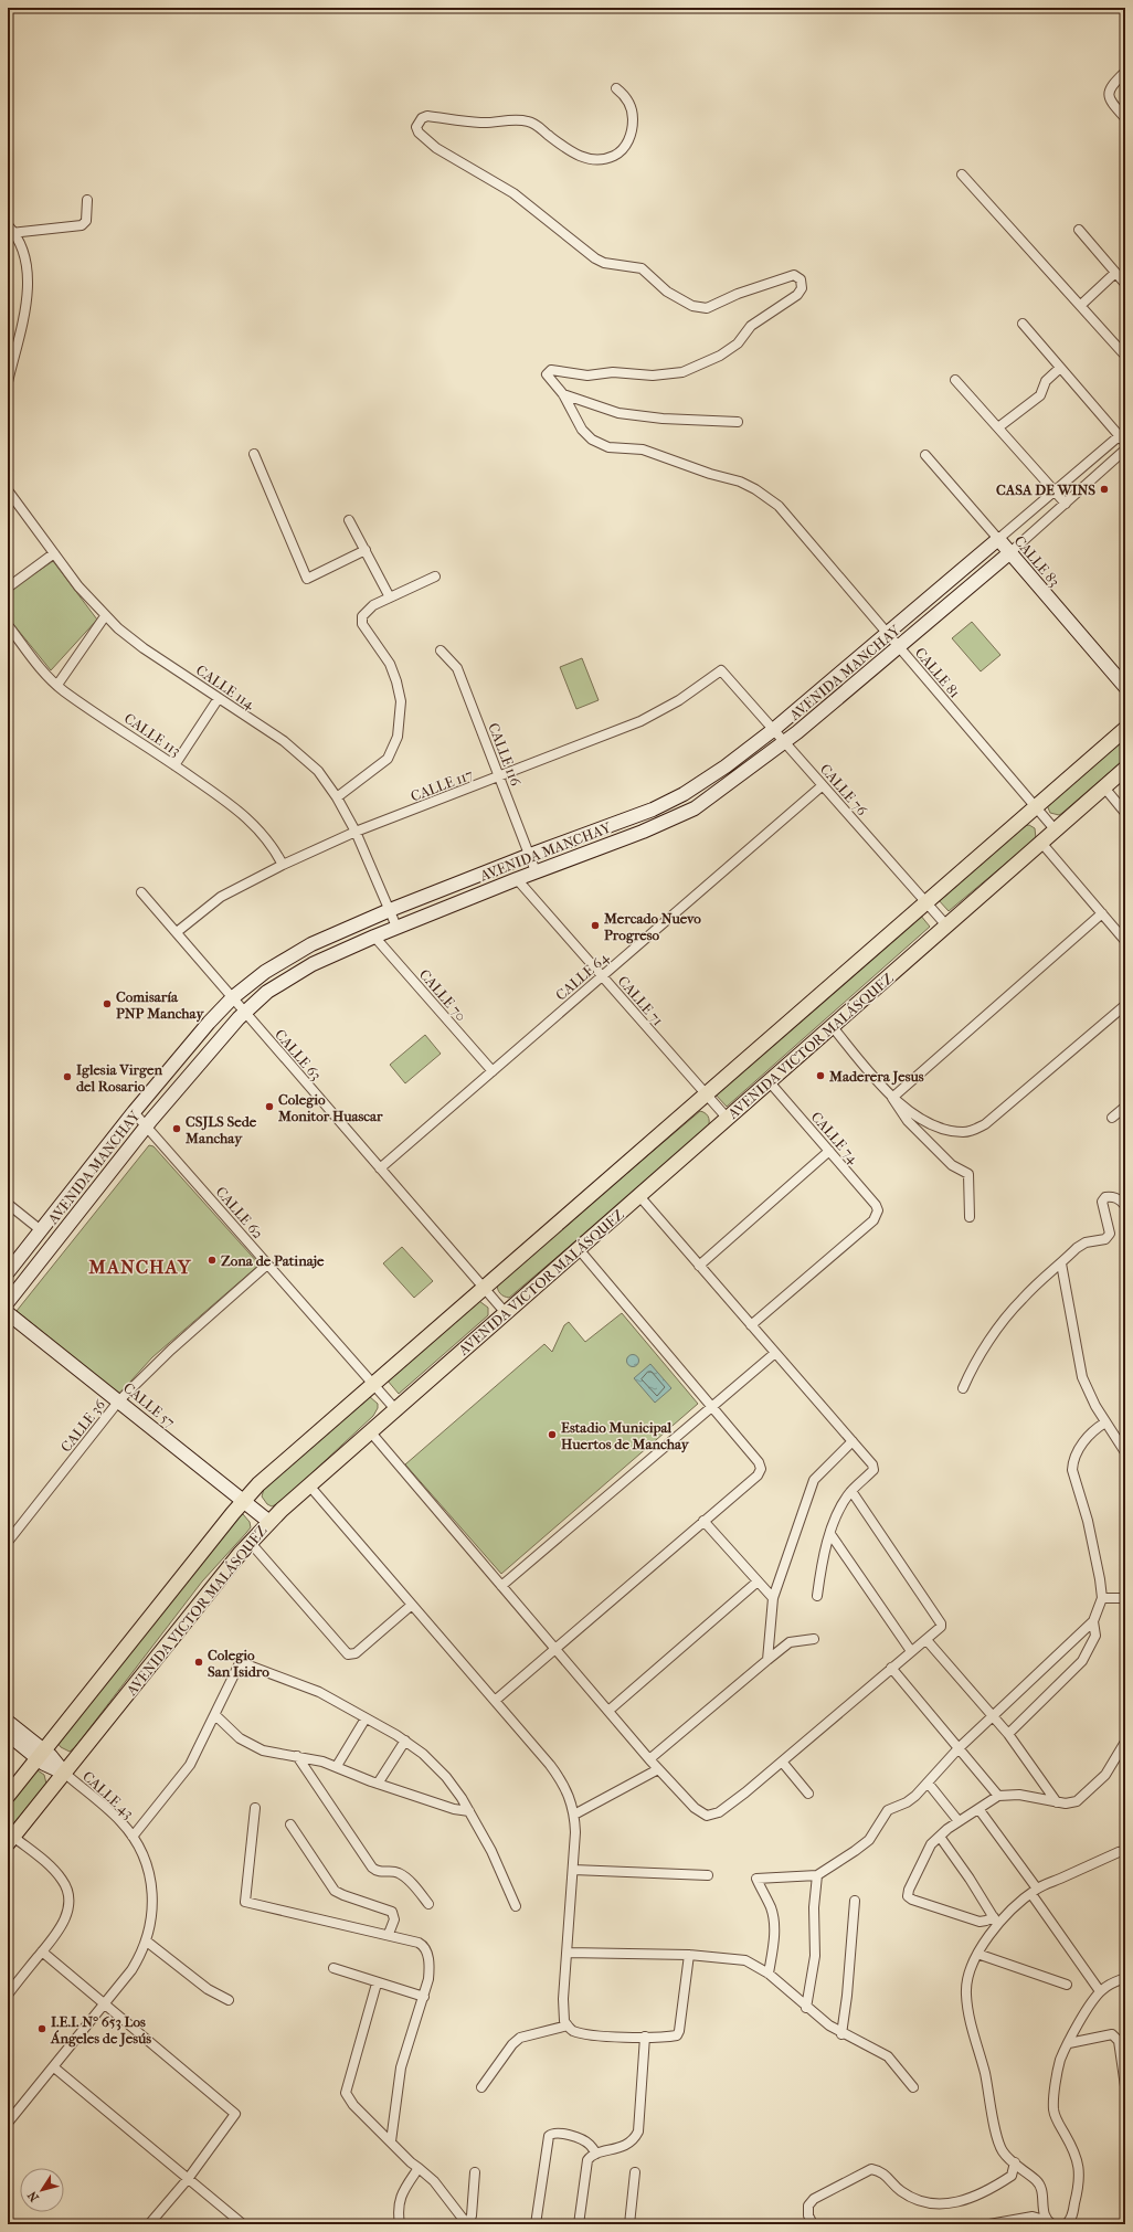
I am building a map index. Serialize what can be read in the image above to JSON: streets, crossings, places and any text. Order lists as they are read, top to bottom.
{
  "streets": {
    "main road": ["AVENIDA VICTOR MALÁSQUEZ"],
    "street": [
      "CALLE 83",
      "AVENIDA MANCHAY",
      "CALLE 81",
      "CALLE 114",
      "CALLE 113",
      "CALLE 116",
      "CALLE 117",
      "CALLE 76",
      "CALLE 64",
      "CALLE 70",
      "CALLE 71",
      "CALLE 63",
      "CALLE 74",
      "CALLE 62",
      "CALLE 57",
      "CALLE 36",
      "CALLE 43"
    ]
  },
  "crossings": [
    ["CALLE 83", "AVENIDA MANCHAY"],
    ["AVENIDA MANCHAY", "CALLE 81"],
    ["AVENIDA MANCHAY", "CALLE 114"],
    ["AVENIDA MANCHAY", "CALLE 116"],
    ["AVENIDA MANCHAY", "CALLE 76"],
    ["AVENIDA MANCHAY", "CALLE 70"],
    ["AVENIDA MANCHAY", "CALLE 71"],
    ["AVENIDA MANCHAY", "CALLE 63"],
    ["AVENIDA MANCHAY", "CALLE 62"],
    ["CALLE 81", "AVENIDA VICTOR MALÁSQUEZ"],
    ["CALLE 114", "CALLE 117"],
    ["CALLE 113", "CALLE 117"],
    ["CALLE 116", "CALLE 117"],
    ["CALLE 117", "CALLE 76"],
    ["CALLE 117", "CALLE 63"],
    ["CALLE 76", "CALLE 64"],
    ["CALLE 76", "AVENIDA VICTOR MALÁSQUEZ"],
    ["CALLE 64", "CALLE 70"],
    ["CALLE 64", "CALLE 71"],
    ["CALLE 64", "CALLE 63"],
    ["CALLE 71", "AVENIDA VICTOR MALÁSQUEZ"],
    ["AVENIDA VICTOR MALÁSQUEZ", "CALLE 63"],
    ["AVENIDA VICTOR MALÁSQUEZ", "CALLE 74"],
    ["AVENIDA VICTOR MALÁSQUEZ", "CALLE 62"],
    ["AVENIDA VICTOR MALÁSQUEZ", "CALLE 57"],
    ["AVENIDA VICTOR MALÁSQUEZ", "CALLE 43"],
    ["CALLE 62", "CALLE 36"],
    ["CALLE 57", "CALLE 36"]
  ],
  "districts": ["MANCHAY"],
  "places": [
    "CASA DE WINS",
    "Mercado Nuevo Progreso",
    "Comisaría PNP Manchay",
    "Maderera Jesus",
    "Iglesia Virgen del Rosario",
    "Colegio Monitor Huascar",
    "CSJLS Sede Manchay",
    "Zona de Patinaje",
    "Estadio Municipal Huertos de Manchay",
    "Colegio San Isidro",
    "I.E.I. N° 653 Los Ángeles de Jesús"
  ],
  "north": "bottom left"
}
